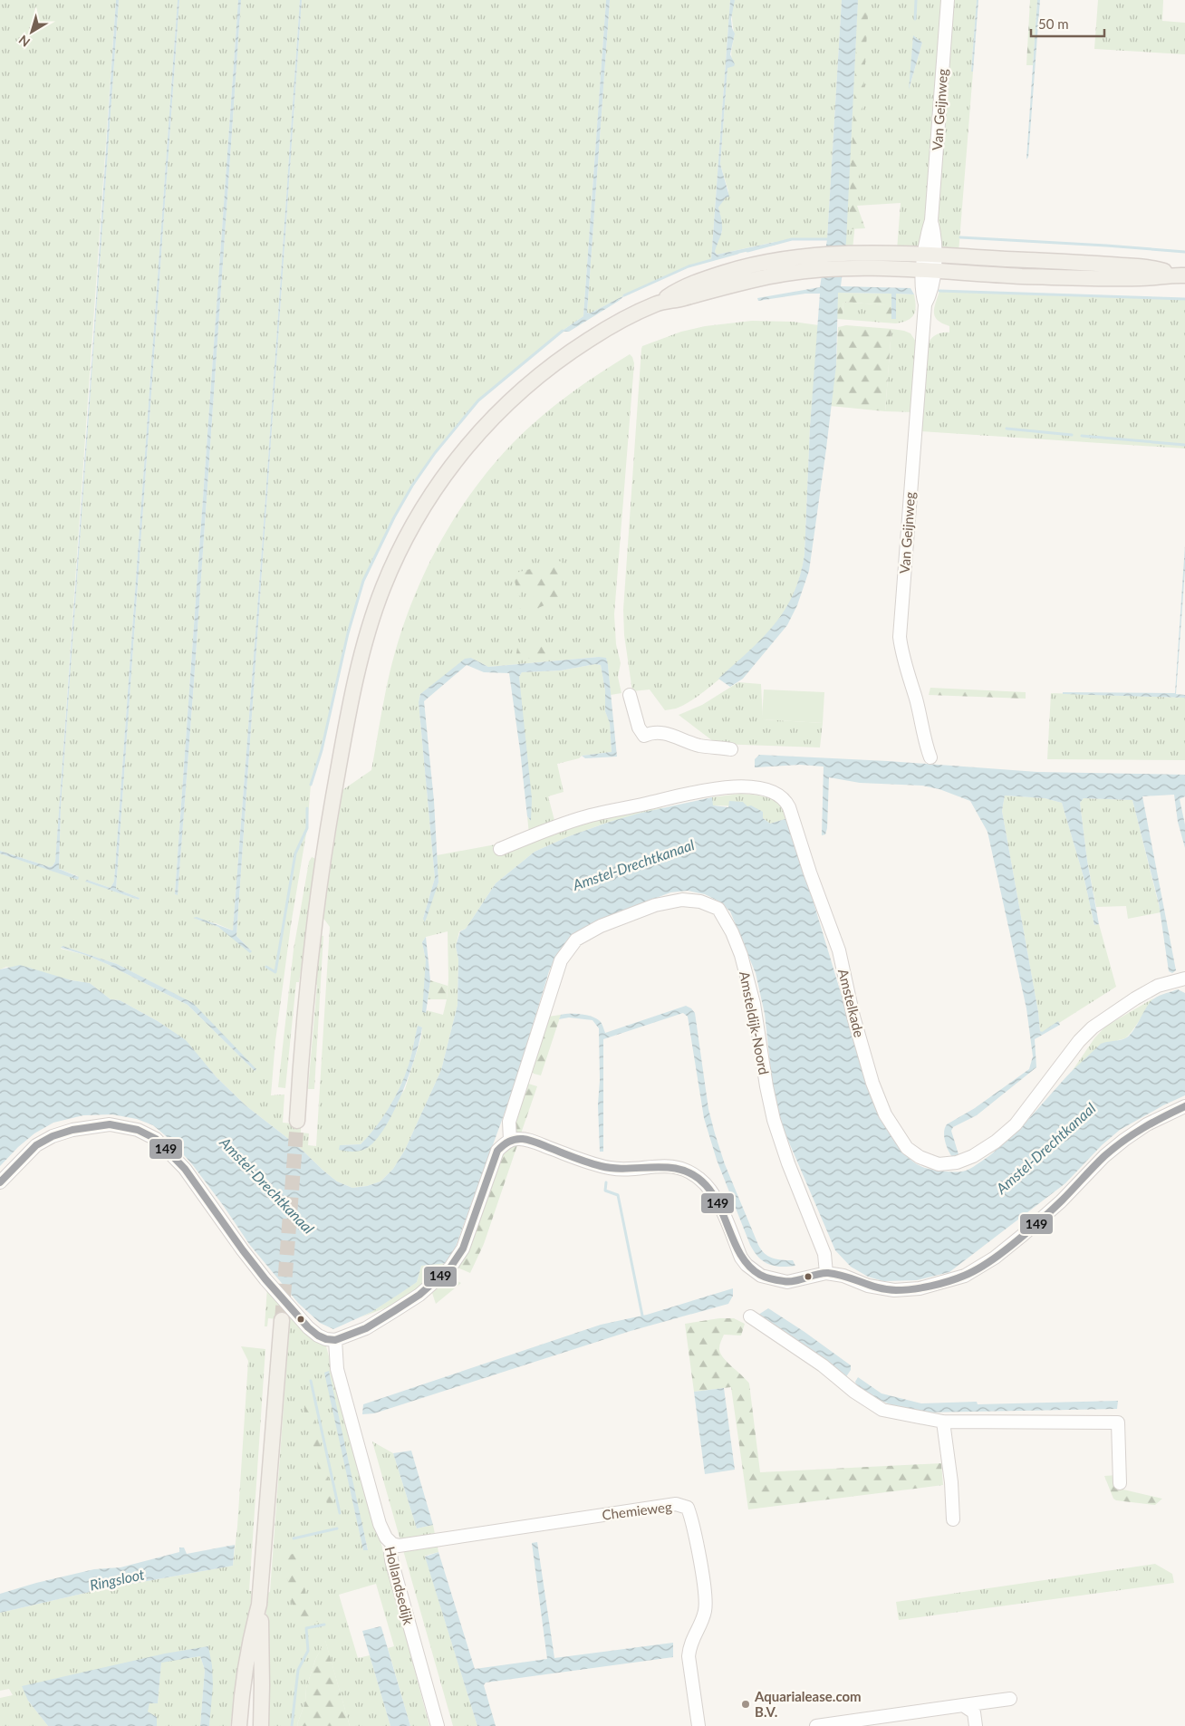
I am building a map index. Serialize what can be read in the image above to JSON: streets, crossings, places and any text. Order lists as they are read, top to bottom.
{
  "streets": {
    "street": [
      "Van Geijnweg",
      "Amstelkade",
      "Amsteldijk-Noord",
      "Chemieweg",
      "Hollandsedijk"
    ]
  },
  "crossings": [
    ["Chemieweg", "Hollandsedijk"]
  ],
  "water": ["Amstel-Drechtkanaal", "Ringsloot"],
  "places": ["Aquarialease.com B.V."],
  "lines": ["transit line 149"],
  "scale_bar": "50 m",
  "north": "bottom left"
}
